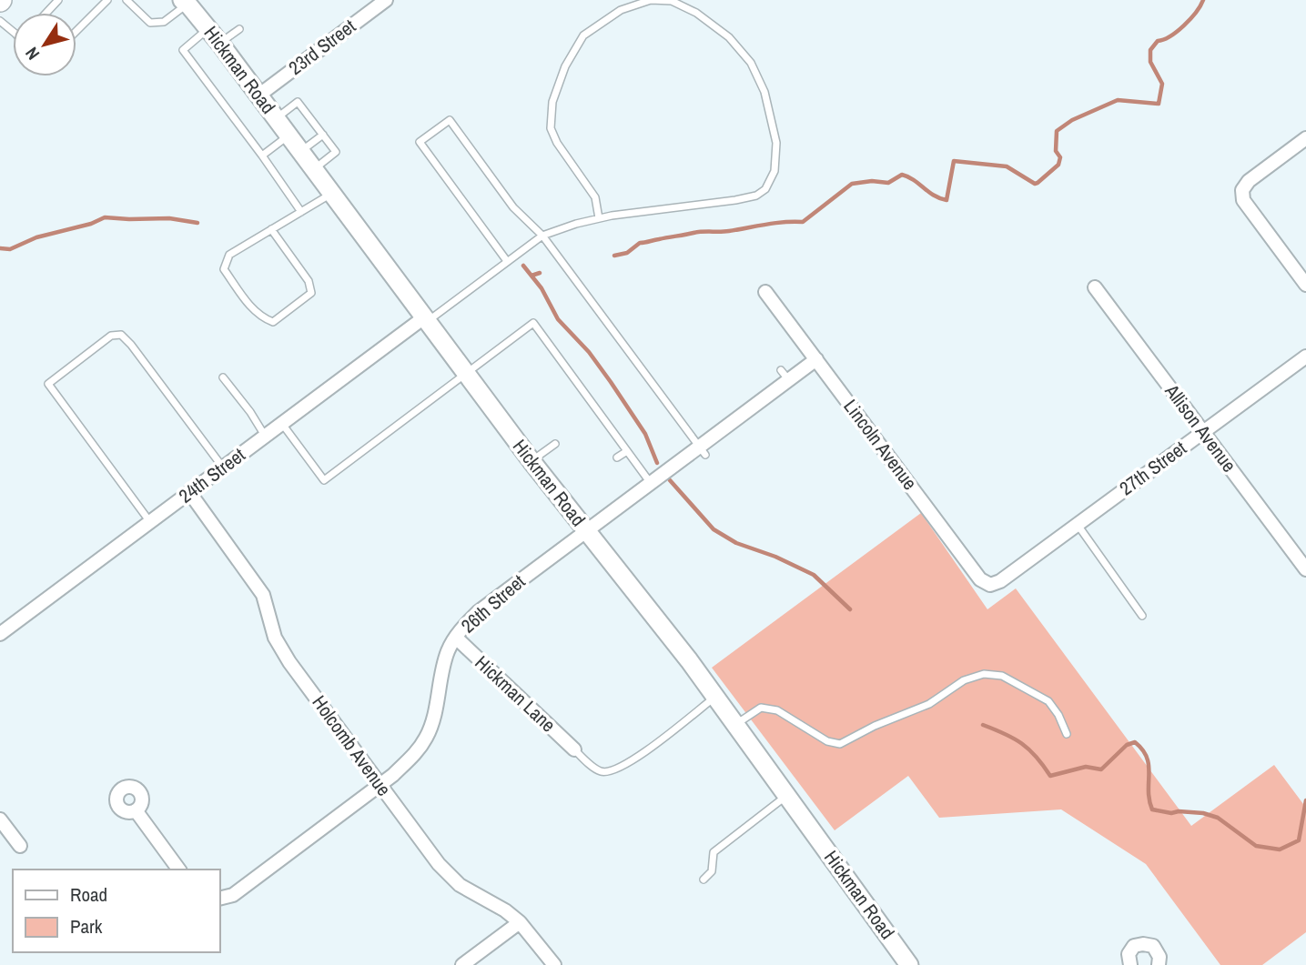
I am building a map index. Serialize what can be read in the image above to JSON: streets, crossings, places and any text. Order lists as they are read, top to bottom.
{
  "streets": {
    "main road": ["Hickman Road"],
    "street": [
      "23rd Street",
      "Allison Avenue",
      "Lincoln Avenue",
      "27th Street",
      "24th Street",
      "26th Street",
      "Hickman Lane",
      "Holcomb Avenue"
    ]
  },
  "crossings": [
    ["23rd Street", "Hickman Road"],
    ["Hickman Road", "24th Street"],
    ["Hickman Road", "26th Street"],
    ["Allison Avenue", "27th Street"],
    ["Lincoln Avenue", "27th Street"],
    ["Lincoln Avenue", "26th Street"],
    ["24th Street", "Holcomb Avenue"],
    ["26th Street", "Hickman Lane"],
    ["26th Street", "Holcomb Avenue"]
  ],
  "legend": ["Road", "Park"],
  "north": "bottom left"
}
